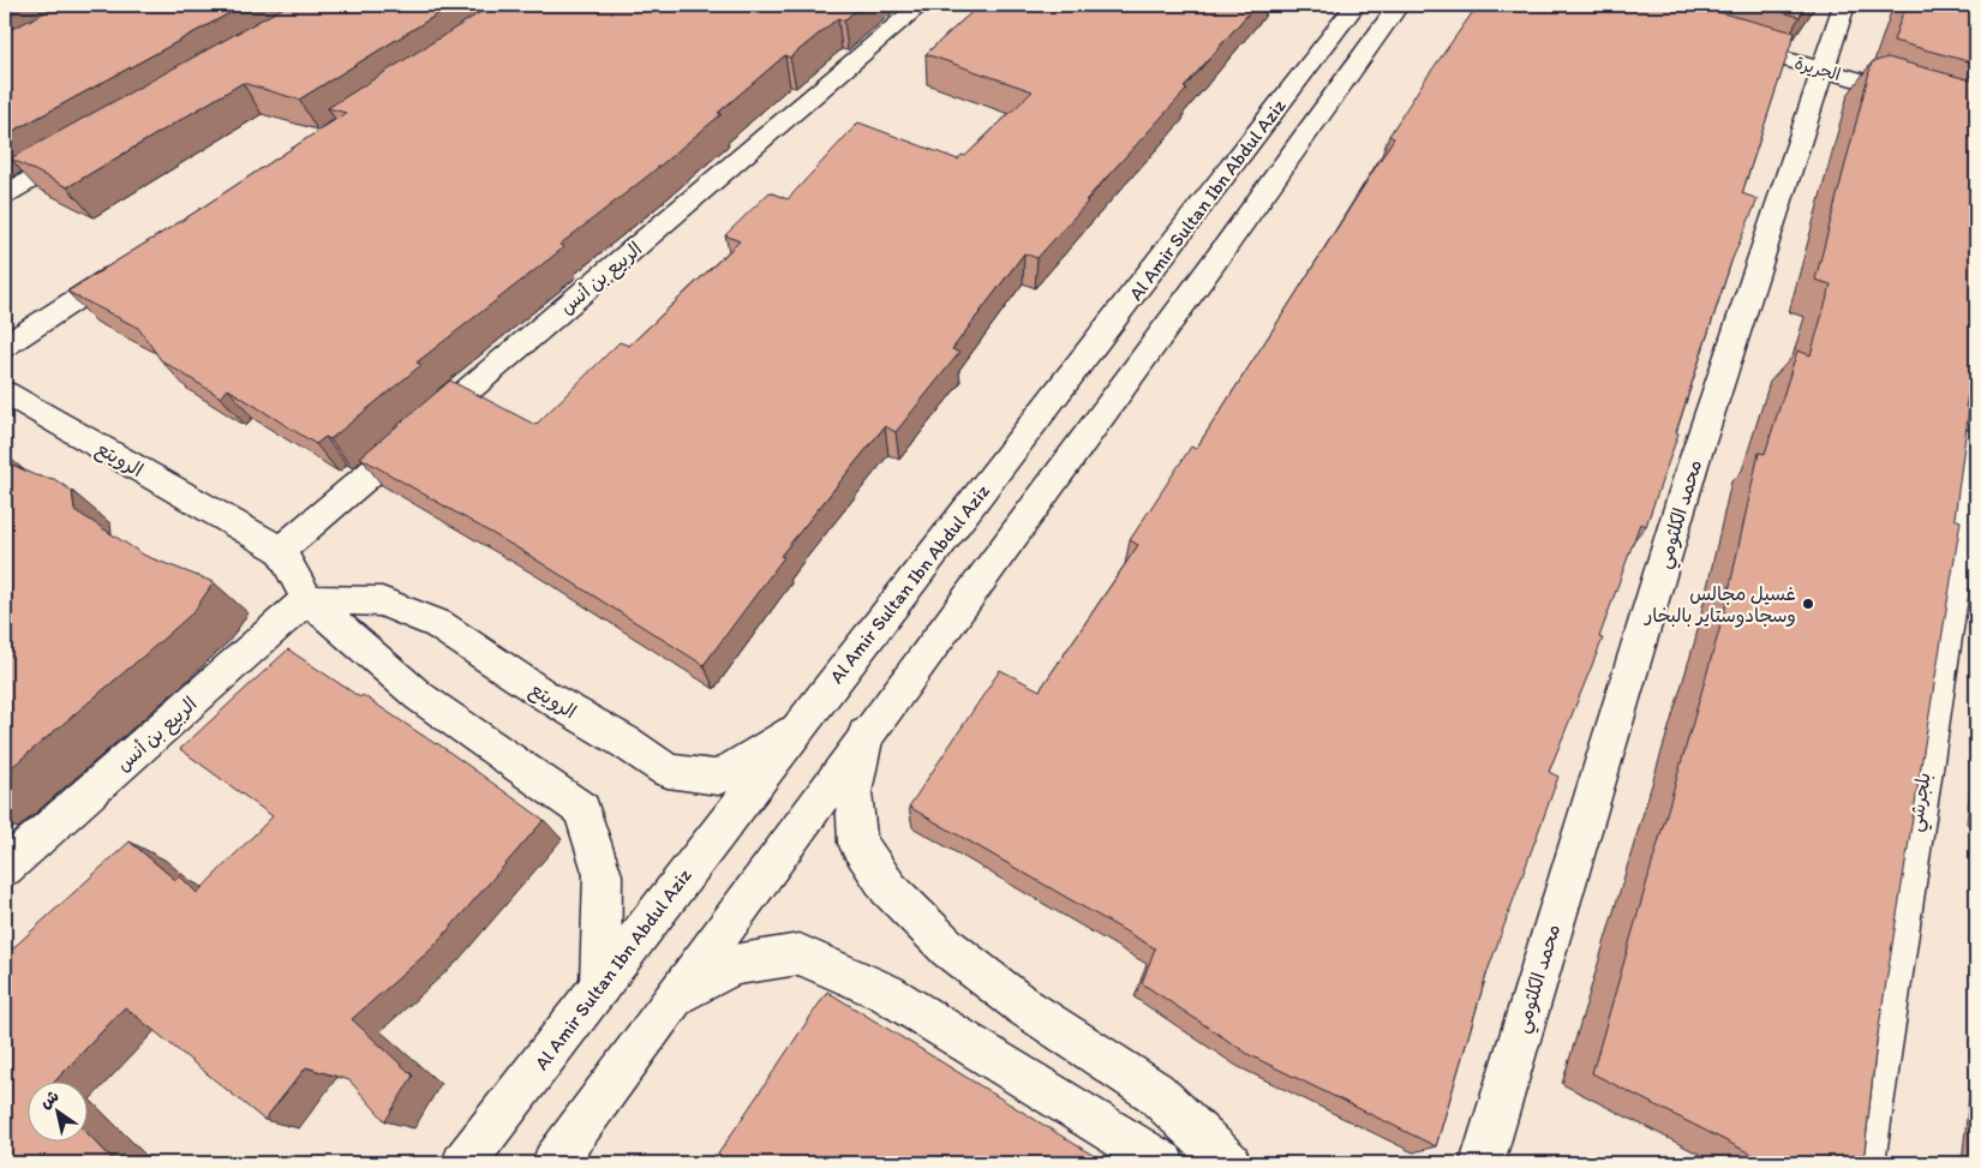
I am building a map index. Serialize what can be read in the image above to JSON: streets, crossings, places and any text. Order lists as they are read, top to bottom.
{
  "streets": {
    "street": [
      "الجريرة",
      "Al Amir Sultan Ibn Abdul Aziz",
      "الربيع بن أنس",
      "الرويتع",
      "محمد الكلثومي",
      "بلجرشي"
    ]
  },
  "crossings": [
    ["الجريرة", "محمد الكلثومي"],
    ["Al Amir Sultan Ibn Abdul Aziz", "الرويتع"],
    ["الربيع بن أنس", "الرويتع"]
  ],
  "places": ["غسيل مجالس وسجادوستاير بالبخار"],
  "north": "top left"
}
